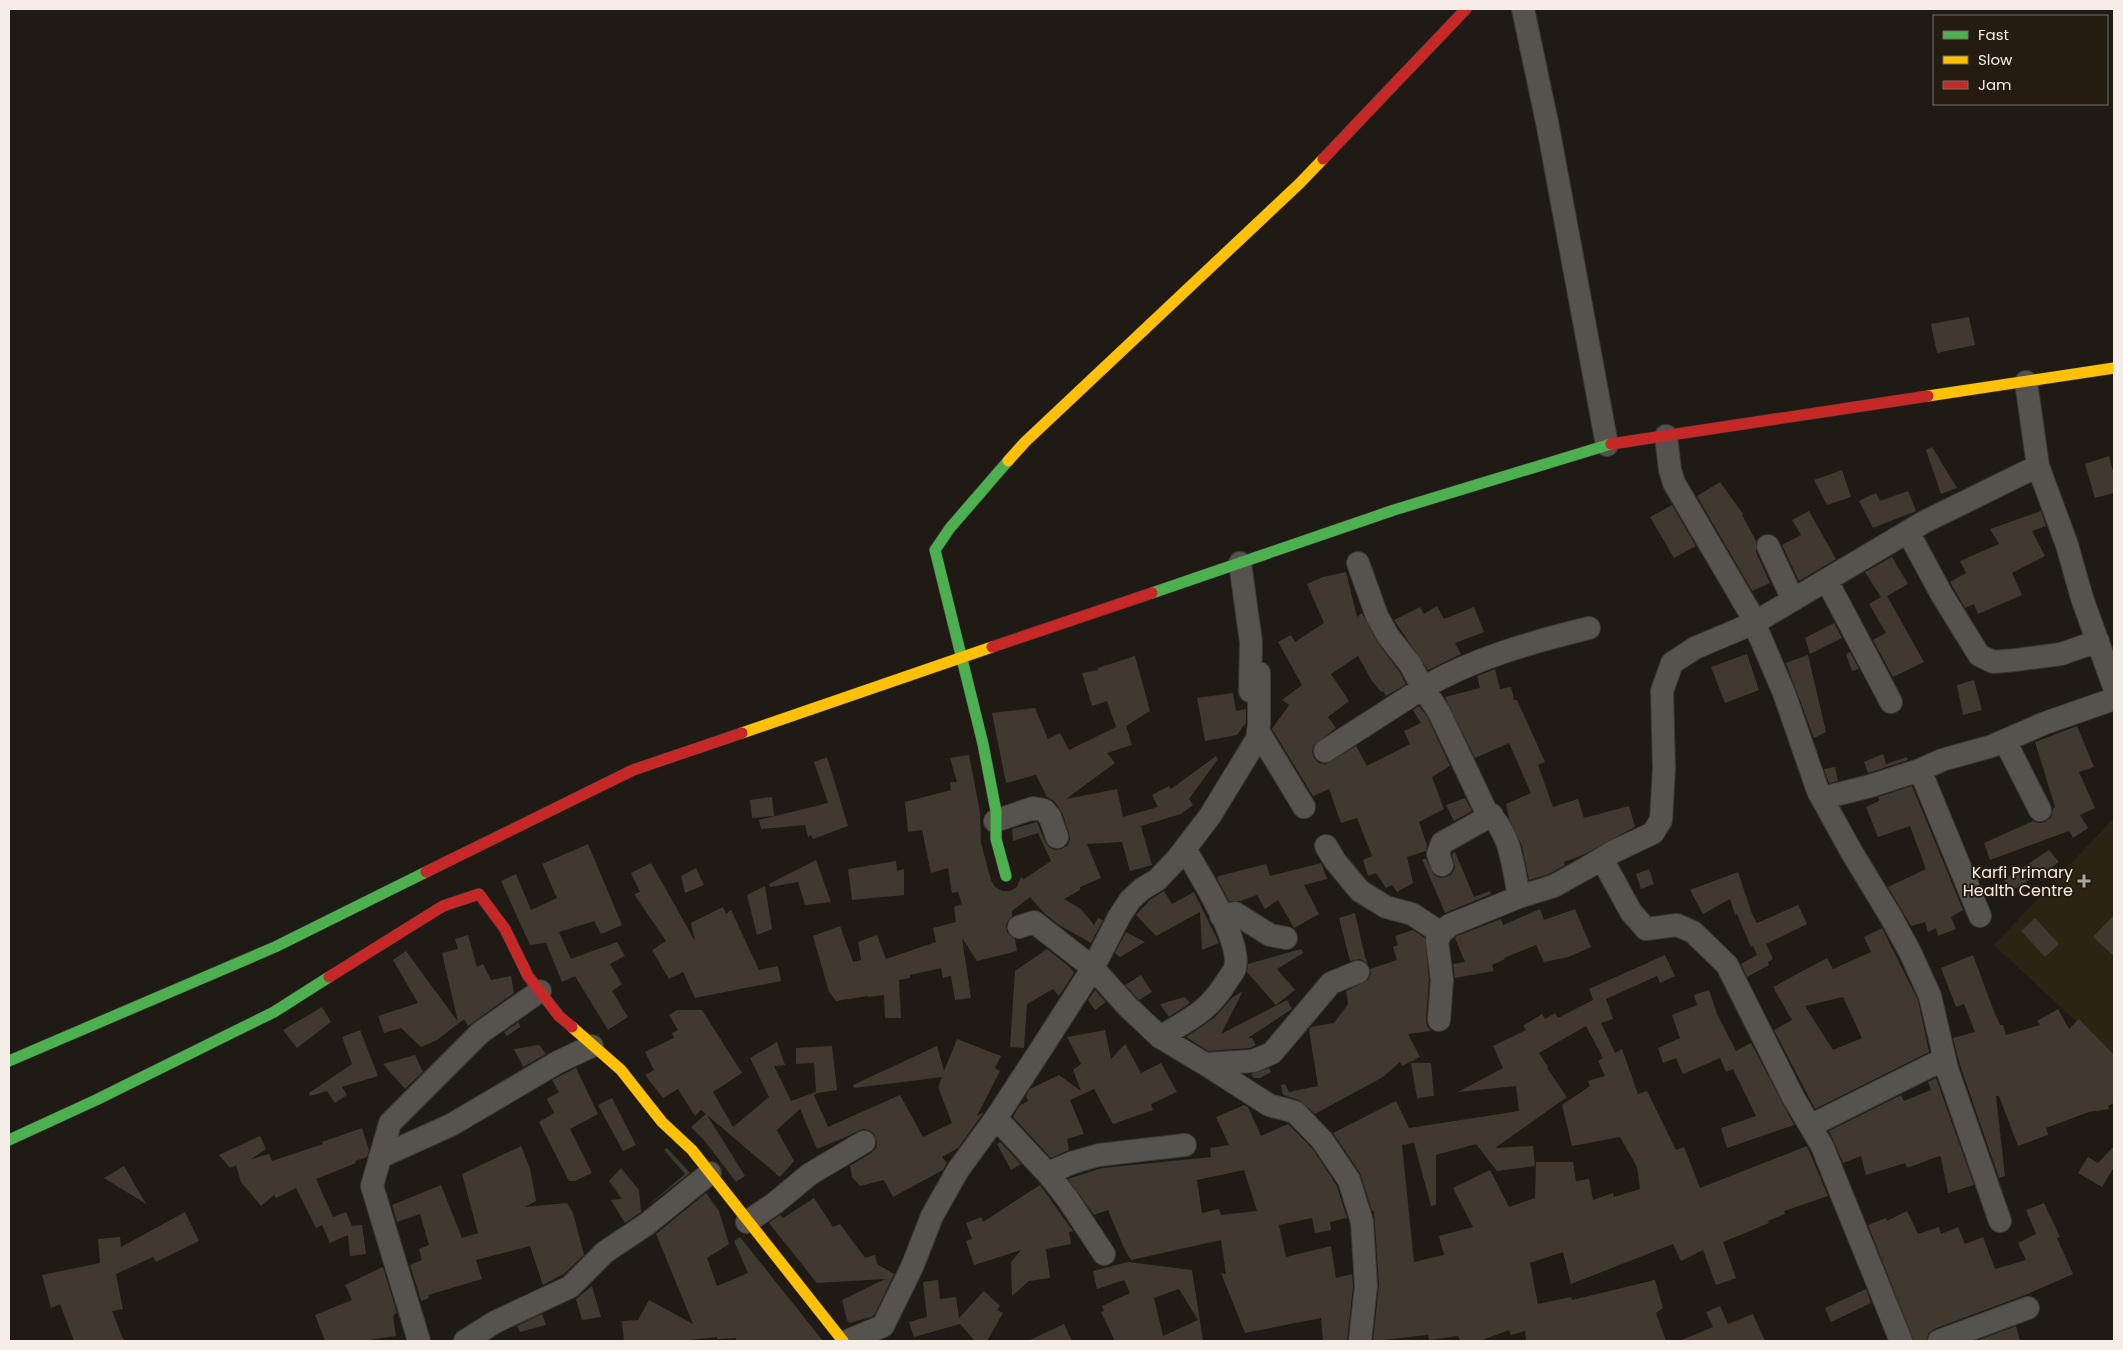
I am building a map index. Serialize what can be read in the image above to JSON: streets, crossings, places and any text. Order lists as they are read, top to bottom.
{
  "places": {
    "health": ["Karfi Primary Health Centre"]
  },
  "legend": ["Fast", "Slow", "Jam"]
}
